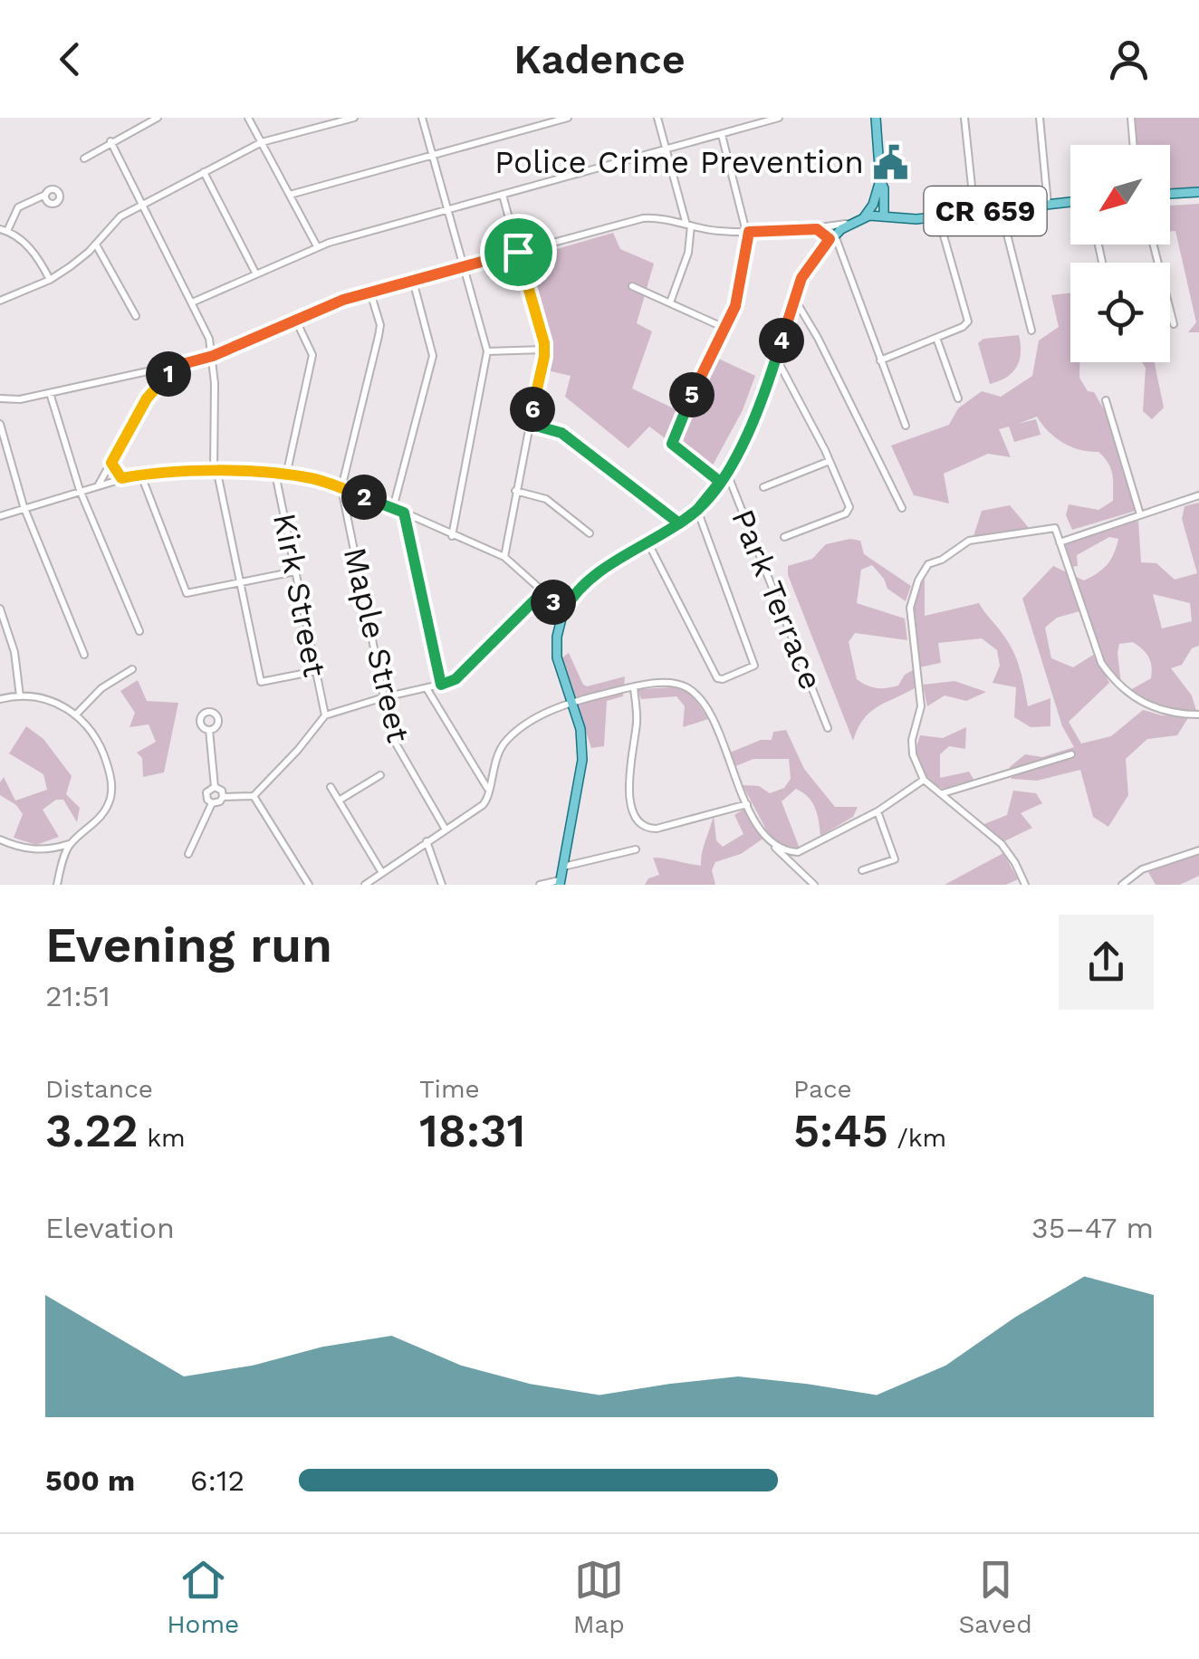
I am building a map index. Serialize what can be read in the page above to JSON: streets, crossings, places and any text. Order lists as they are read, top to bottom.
{
  "streets": {
    "main road": ["CR 659"],
    "street": ["Kirk Street", "Park Terrace", "Maple Street"]
  },
  "crossings": [
    ["CR 659", "Park Terrace"]
  ],
  "places": {
    "public building": ["Police Crime Prevention"]
  },
  "north": "bottom left",
  "page": {
    "header": "Kadence",
    "pins": [
      "4",
      "1",
      "5",
      "6",
      "2",
      "3"
    ],
    "heading": ["Evening run", "21:51"],
    "stats": [
      ["Distance", "3.22 km"],
      ["Time", "18:31"],
      ["Pace", "5:45 /km"]
    ],
    "chart": ["Elevation", "35–47 m"],
    "list": [
      {
        "name": "500 m",
        "note": "6:12"
      }
    ],
    "tabs": ["Home", "Map", "Saved"]
  }
}
